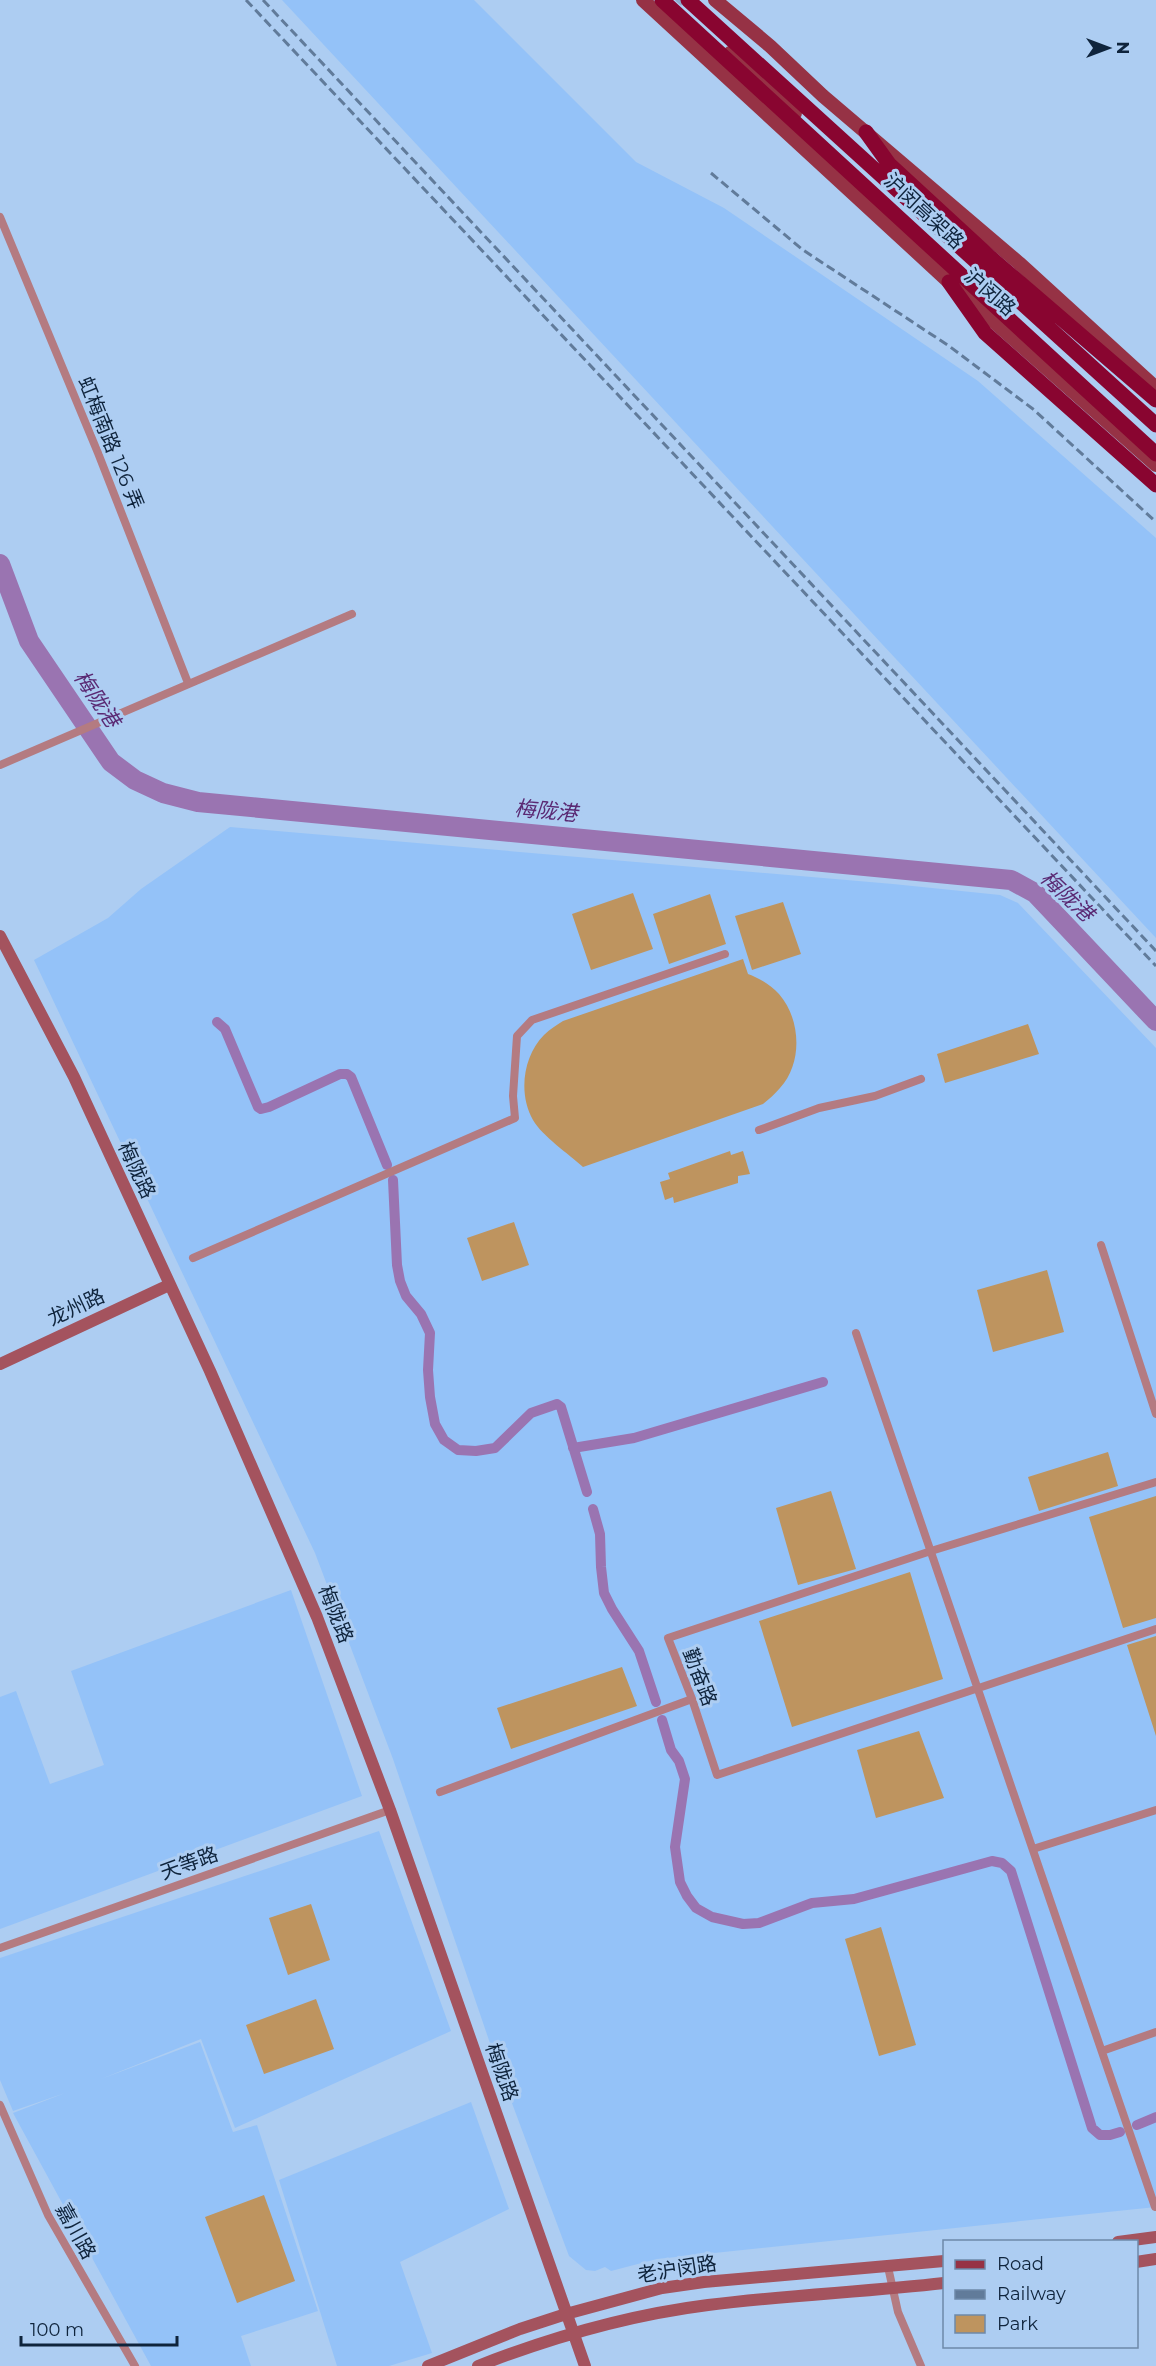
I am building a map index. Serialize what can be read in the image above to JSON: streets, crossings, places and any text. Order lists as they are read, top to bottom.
{
  "streets": {
    "highway": ["沪闵高架路"],
    "main road": ["沪闵路"],
    "street": [
      "虹梅南路 126 弄",
      "梅陇路",
      "龙州路",
      "勤奋路",
      "天等路",
      "嘉川路",
      "老沪闵路"
    ]
  },
  "crossings": [
    ["沪闵高架路", "沪闵路"],
    ["梅陇路", "龙州路"],
    ["梅陇路", "天等路"],
    ["梅陇路", "老沪闵路"]
  ],
  "water": ["梅陇港"],
  "legend": ["Road", "Railway", "Park"],
  "scale_bar": "100 m",
  "north": "right"
}
